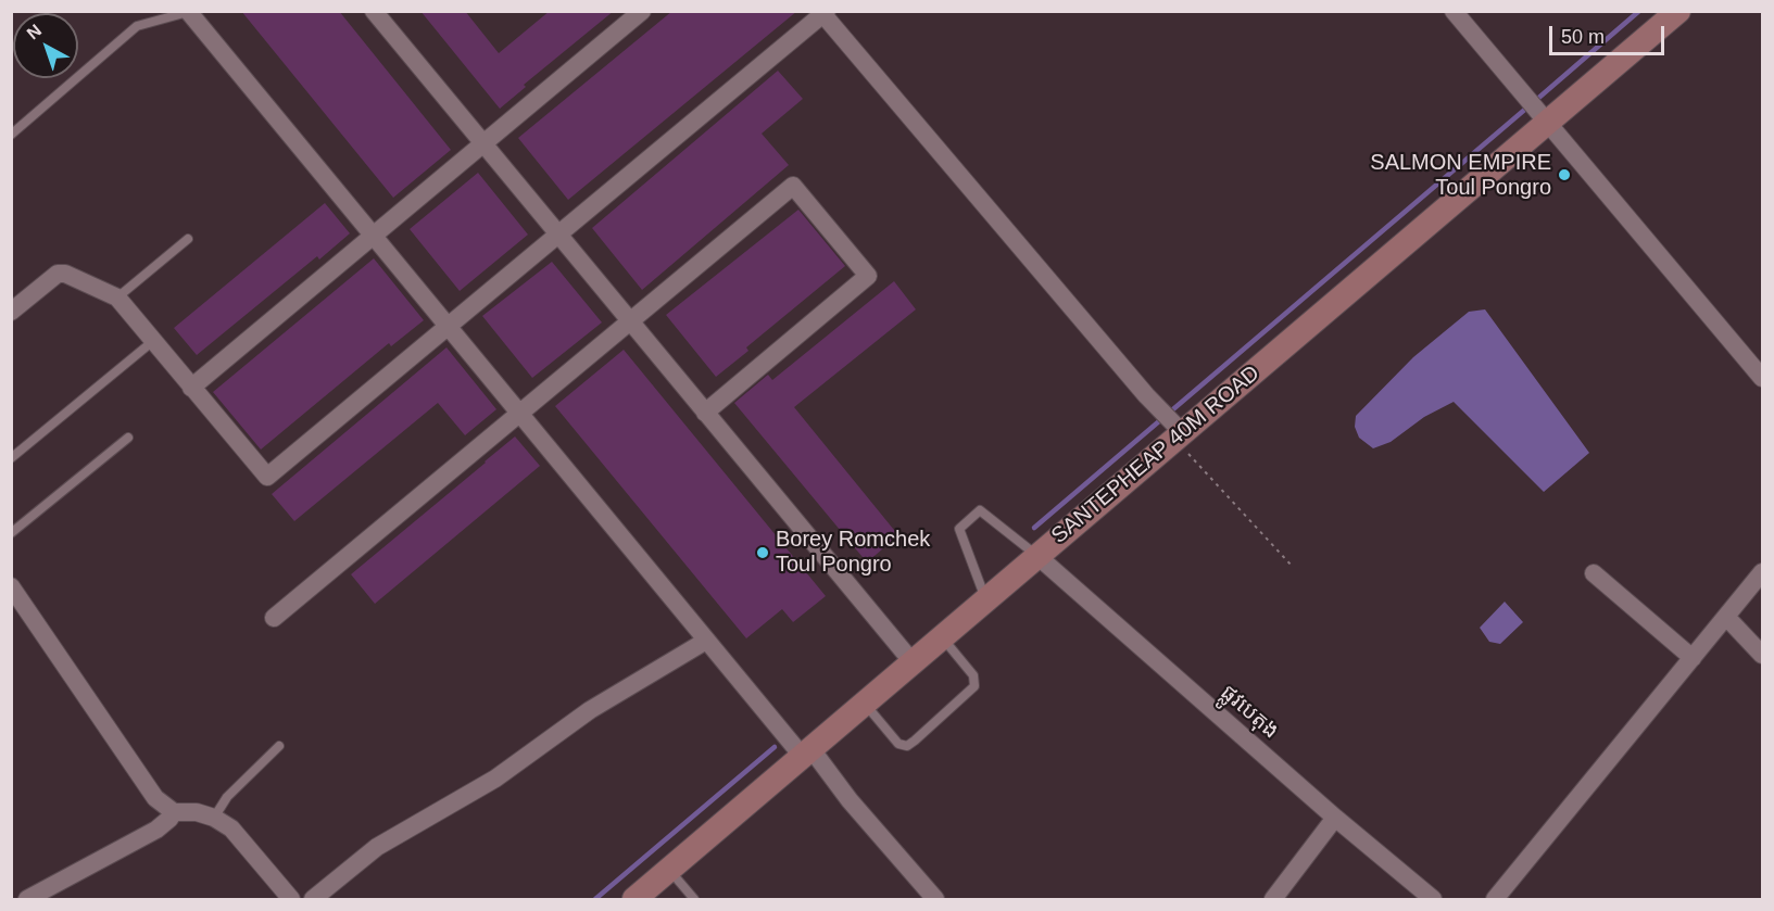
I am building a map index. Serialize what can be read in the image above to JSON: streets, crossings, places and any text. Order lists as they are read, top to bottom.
{
  "streets": {
    "main road": ["SANTEPHEAP 40M ROAD"],
    "street": ["ផ្លូវបេតុង"]
  },
  "crossings": [
    ["SANTEPHEAP 40M ROAD", "ផ្លូវបេតុង"]
  ],
  "places": ["SALMON EMPIRE Toul Pongro", "Borey Romchek Toul Pongro"],
  "scale_bar": "50 m",
  "north": "top left"
}
